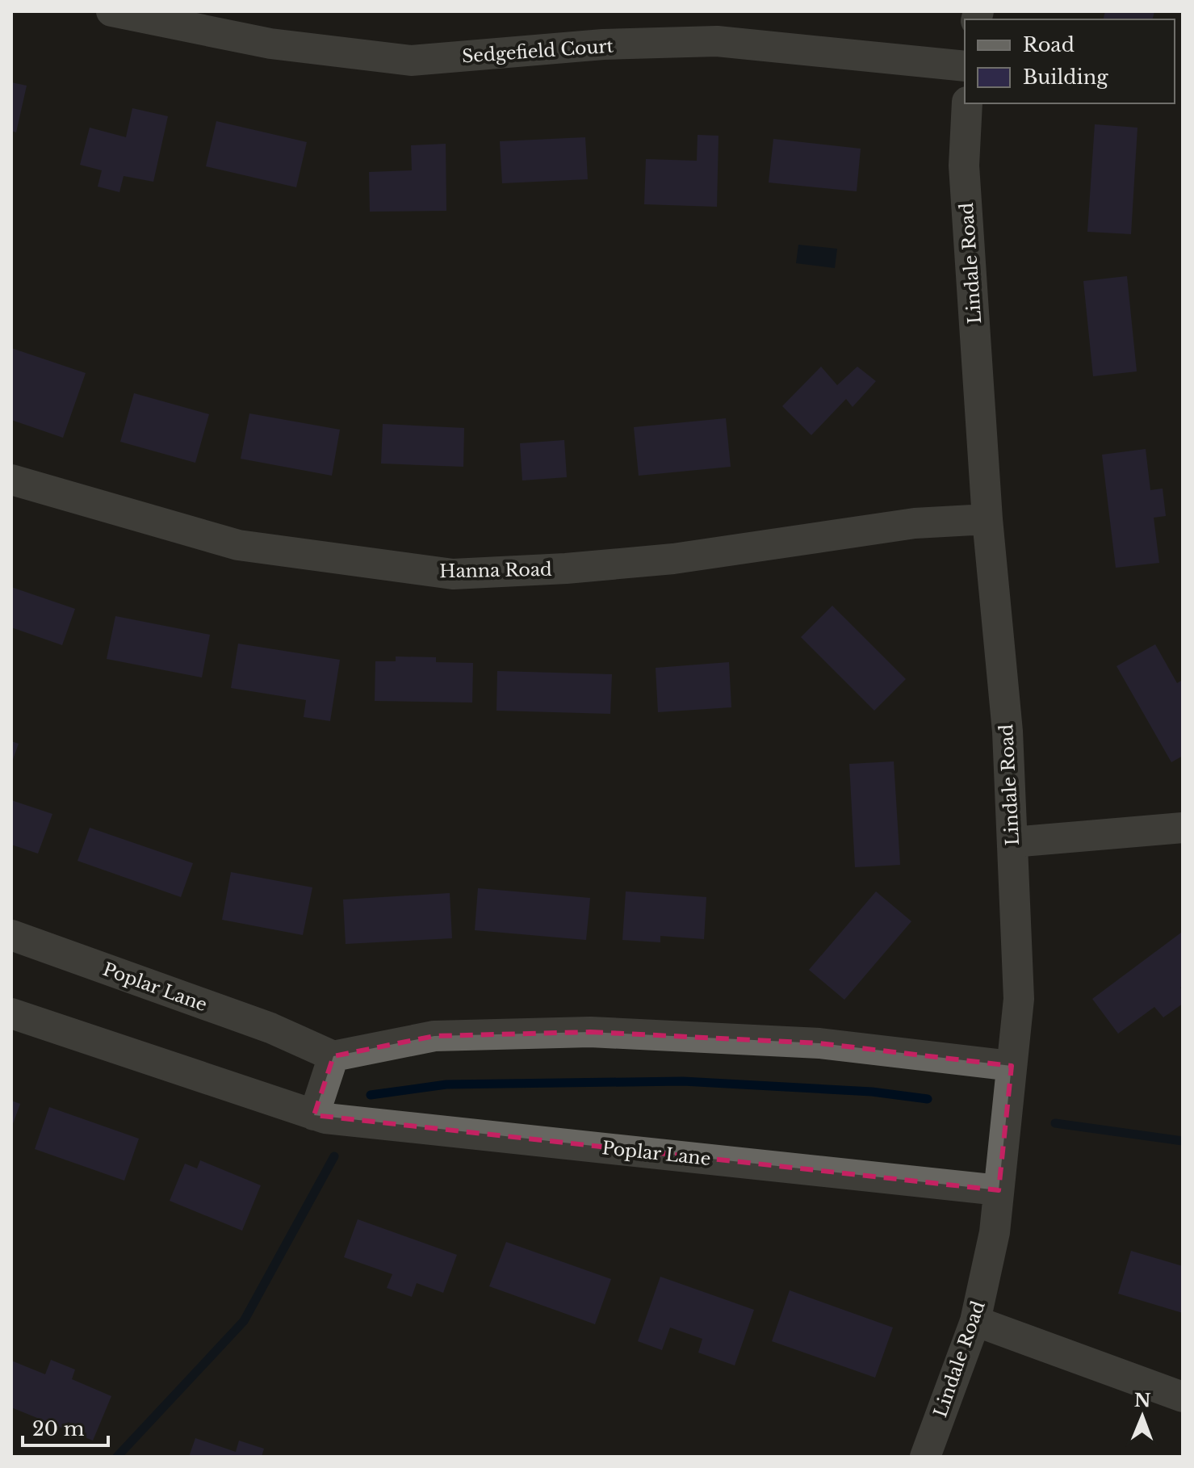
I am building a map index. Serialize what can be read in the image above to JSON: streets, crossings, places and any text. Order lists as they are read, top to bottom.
{
  "streets": {
    "street": [
      "Sedgefield Court",
      "Lindale Road",
      "Hanna Road",
      "Poplar Lane"
    ]
  },
  "crossings": [
    ["Lindale Road", "Hanna Road"],
    ["Lindale Road", "Poplar Lane"]
  ],
  "legend": ["Road", "Building"],
  "scale_bar": "20 m",
  "north": "top"
}
